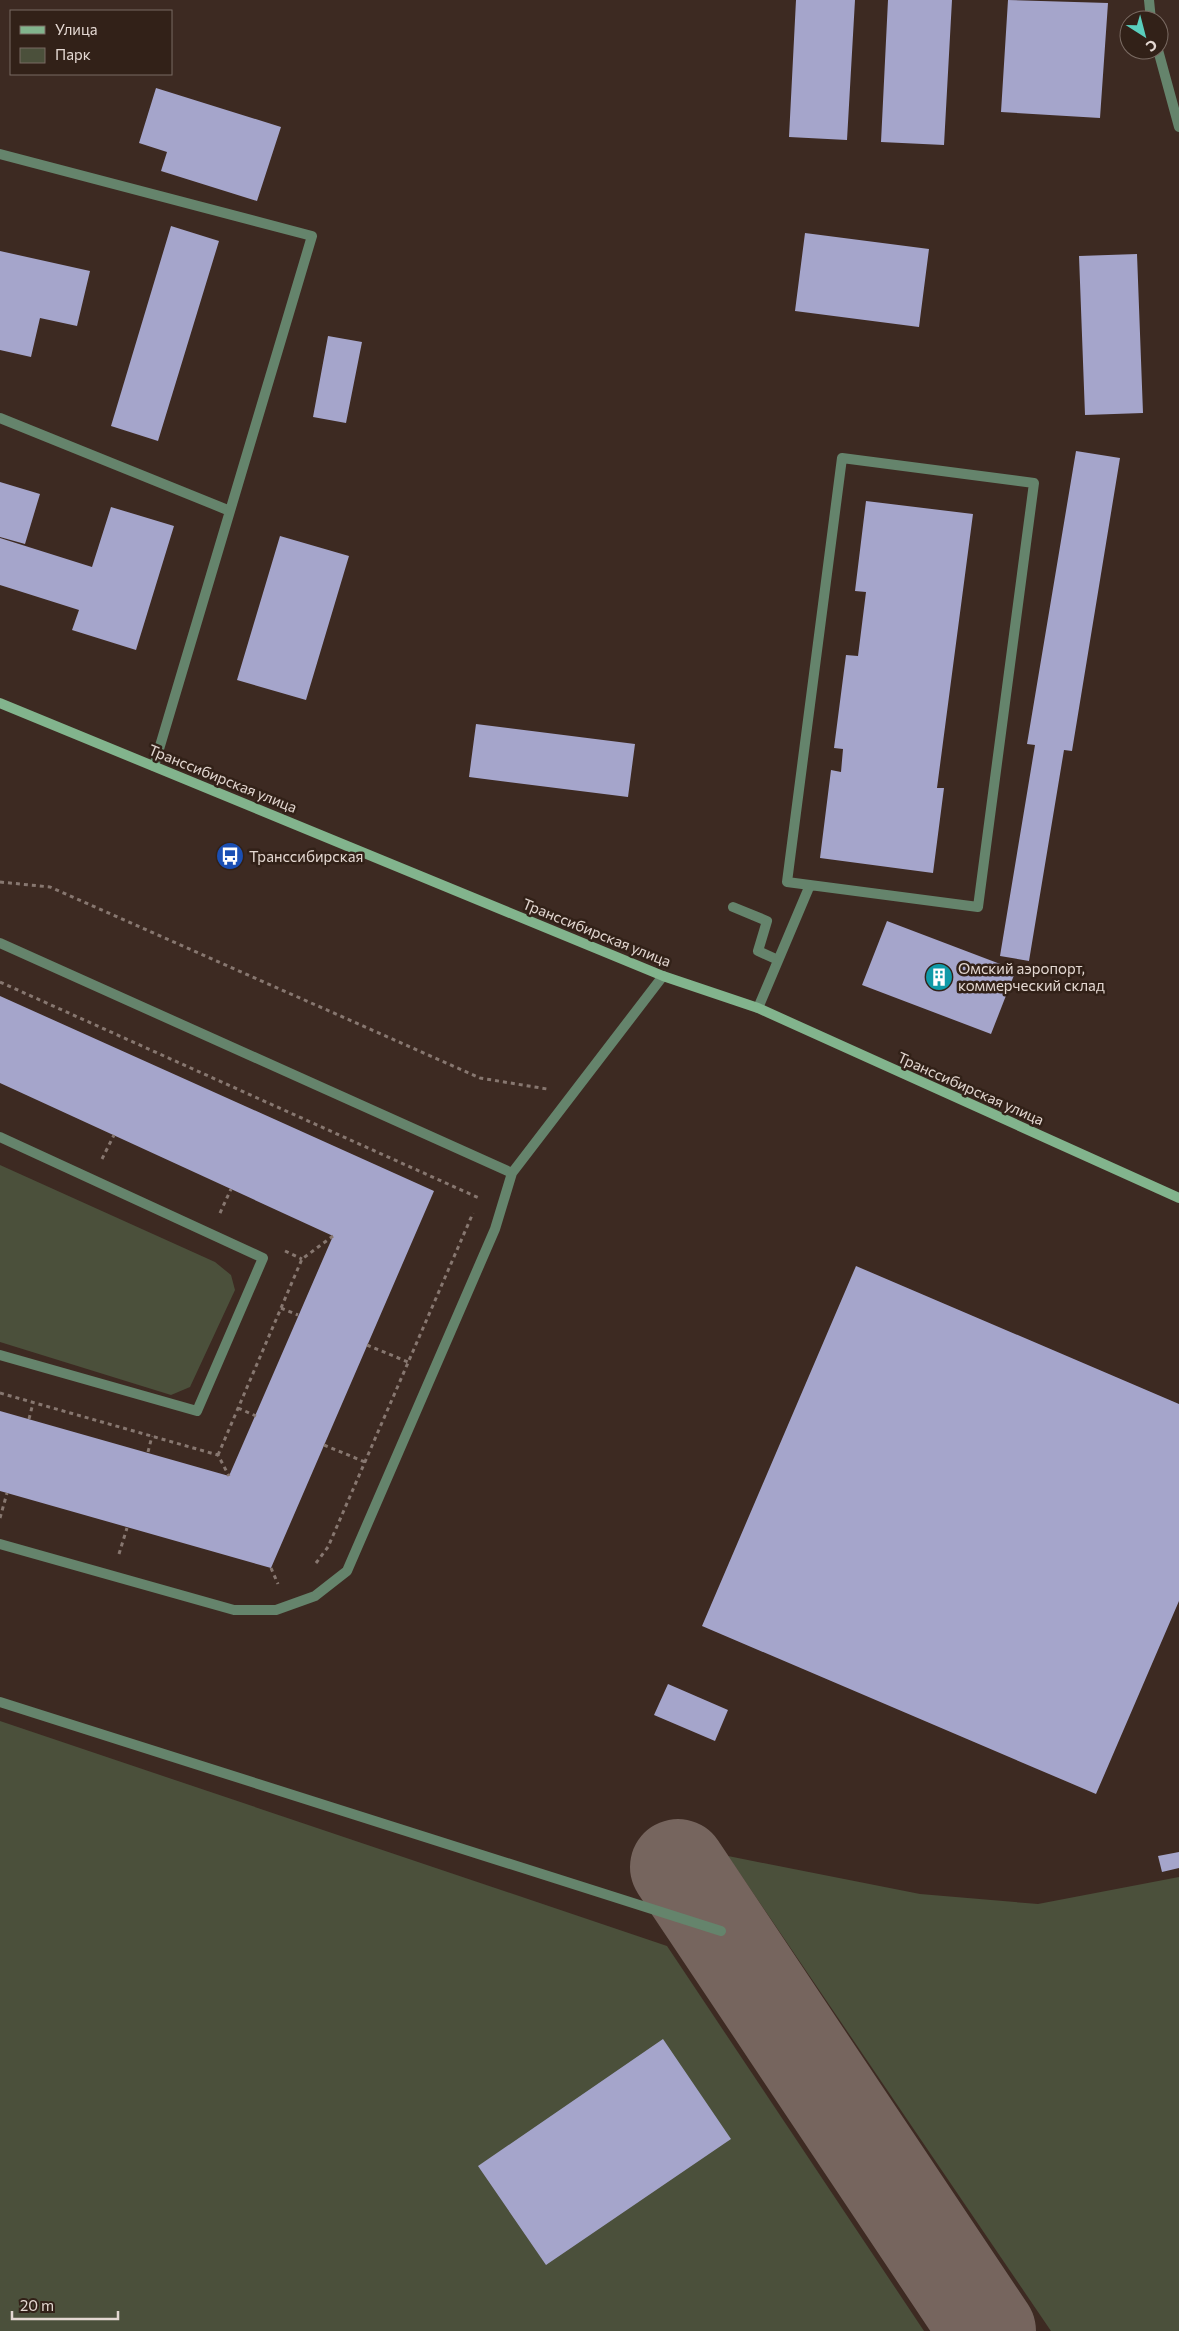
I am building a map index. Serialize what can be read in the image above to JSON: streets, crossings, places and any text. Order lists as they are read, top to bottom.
{
  "streets": {
    "main road": ["Транссибирская улица"]
  },
  "places": {
    "bus stop": ["Транссибирская"],
    "building": ["Омский аэропорт, коммерческий склад"]
  },
  "legend": ["Улица", "Парк"],
  "scale_bar": "20 m",
  "north": "bottom right"
}
